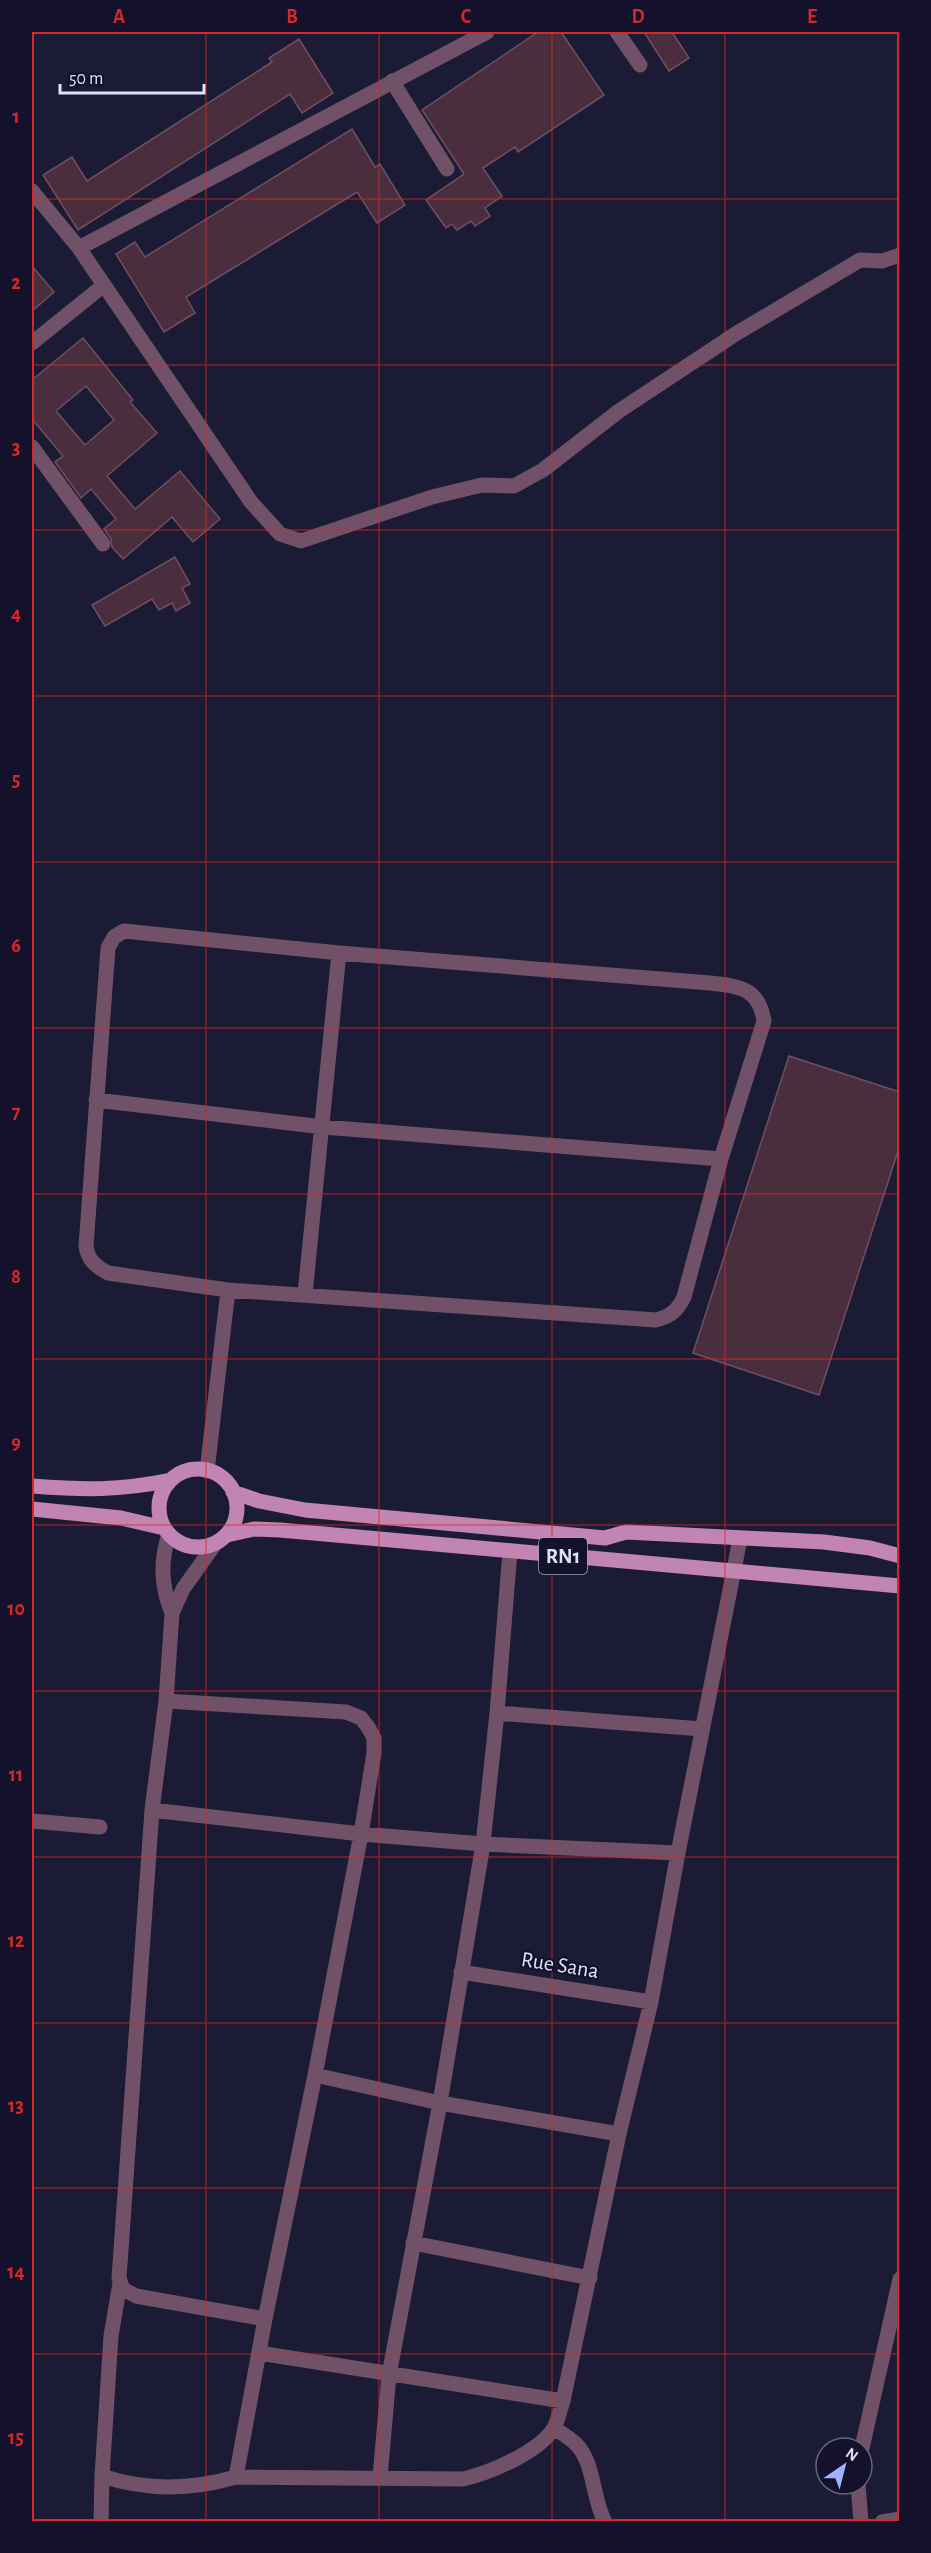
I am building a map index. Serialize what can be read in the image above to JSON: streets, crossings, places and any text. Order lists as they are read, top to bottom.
{
  "streets": {
    "main road": ["RN1"],
    "street": ["Rue Sana"]
  },
  "scale_bar": "50 m",
  "north": "top right",
  "grid": {
    "columns": [
      "A",
      "B",
      "C",
      "D",
      "E"
    ],
    "rows": [
      "1",
      "2",
      "3",
      "4",
      "5",
      "6",
      "7",
      "8",
      "9",
      "10",
      "11",
      "12",
      "13",
      "14",
      "15"
    ]
  }
}
